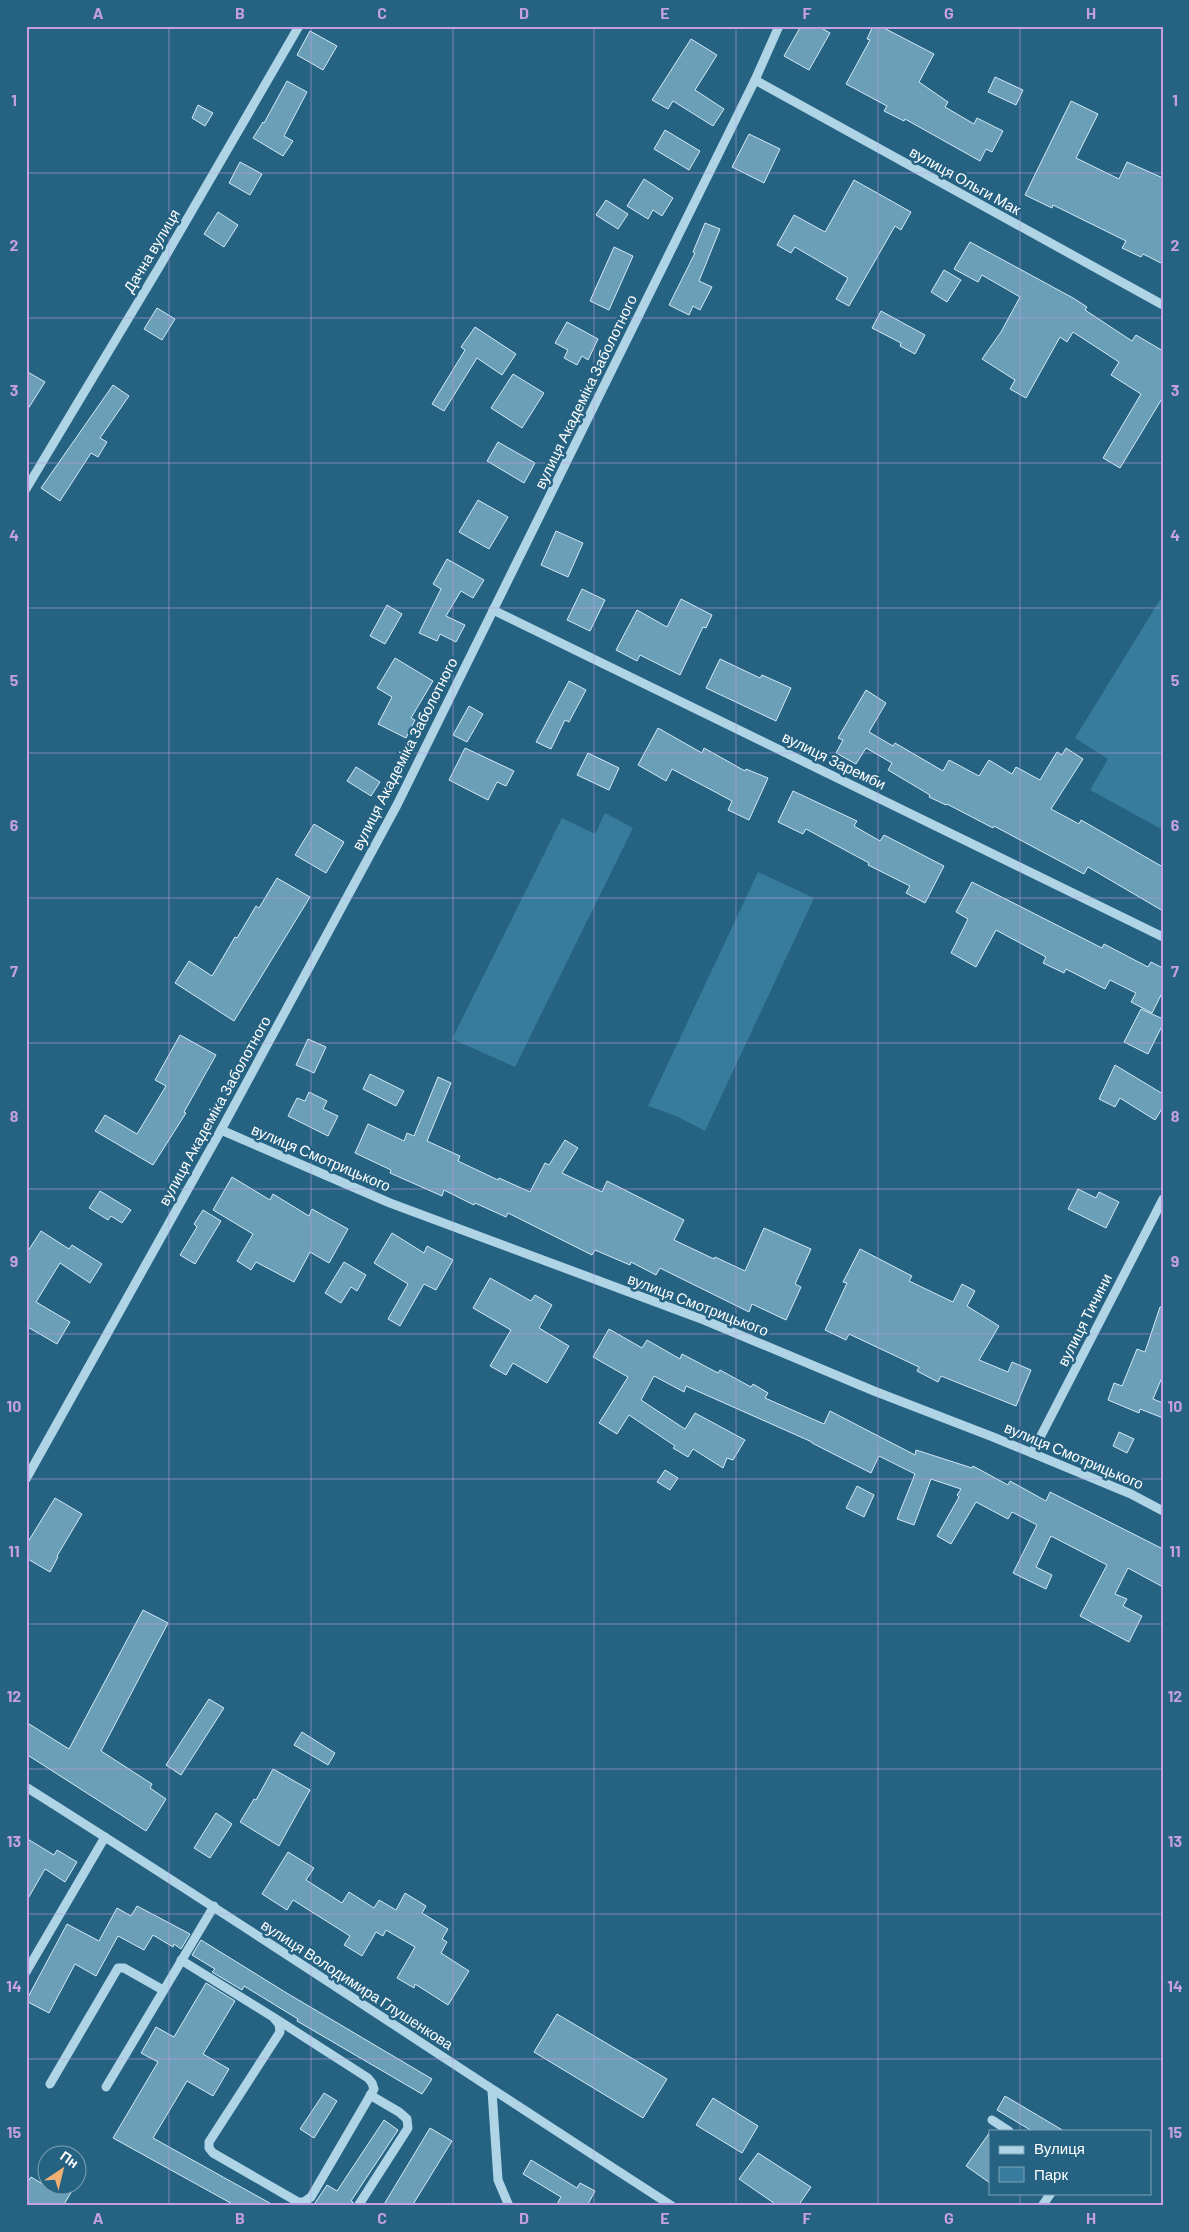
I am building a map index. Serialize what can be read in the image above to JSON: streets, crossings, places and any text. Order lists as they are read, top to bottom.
{
  "streets": {
    "street": [
      "вулиця Ольги Мак",
      "Дачна вулиця",
      "вулиця Академіка Заболотного",
      "вулиця Заремби",
      "вулиця Смотрицького",
      "вулиця Тичини",
      "вулиця Володимира Глушенкова"
    ]
  },
  "crossings": [
    ["вулиця Ольги Мак", "вулиця Академіка Заболотного"],
    ["вулиця Академіка Заболотного", "вулиця Заремби"],
    ["вулиця Академіка Заболотного", "вулиця Смотрицького"],
    ["вулиця Смотрицького", "вулиця Тичини"]
  ],
  "legend": ["Вулиця", "Парк"],
  "north": "top right",
  "grid": {
    "columns": [
      "A",
      "B",
      "C",
      "D",
      "E",
      "F",
      "G",
      "H"
    ],
    "rows": [
      "1",
      "2",
      "3",
      "4",
      "5",
      "6",
      "7",
      "8",
      "9",
      "10",
      "11",
      "12",
      "13",
      "14",
      "15"
    ]
  }
}
